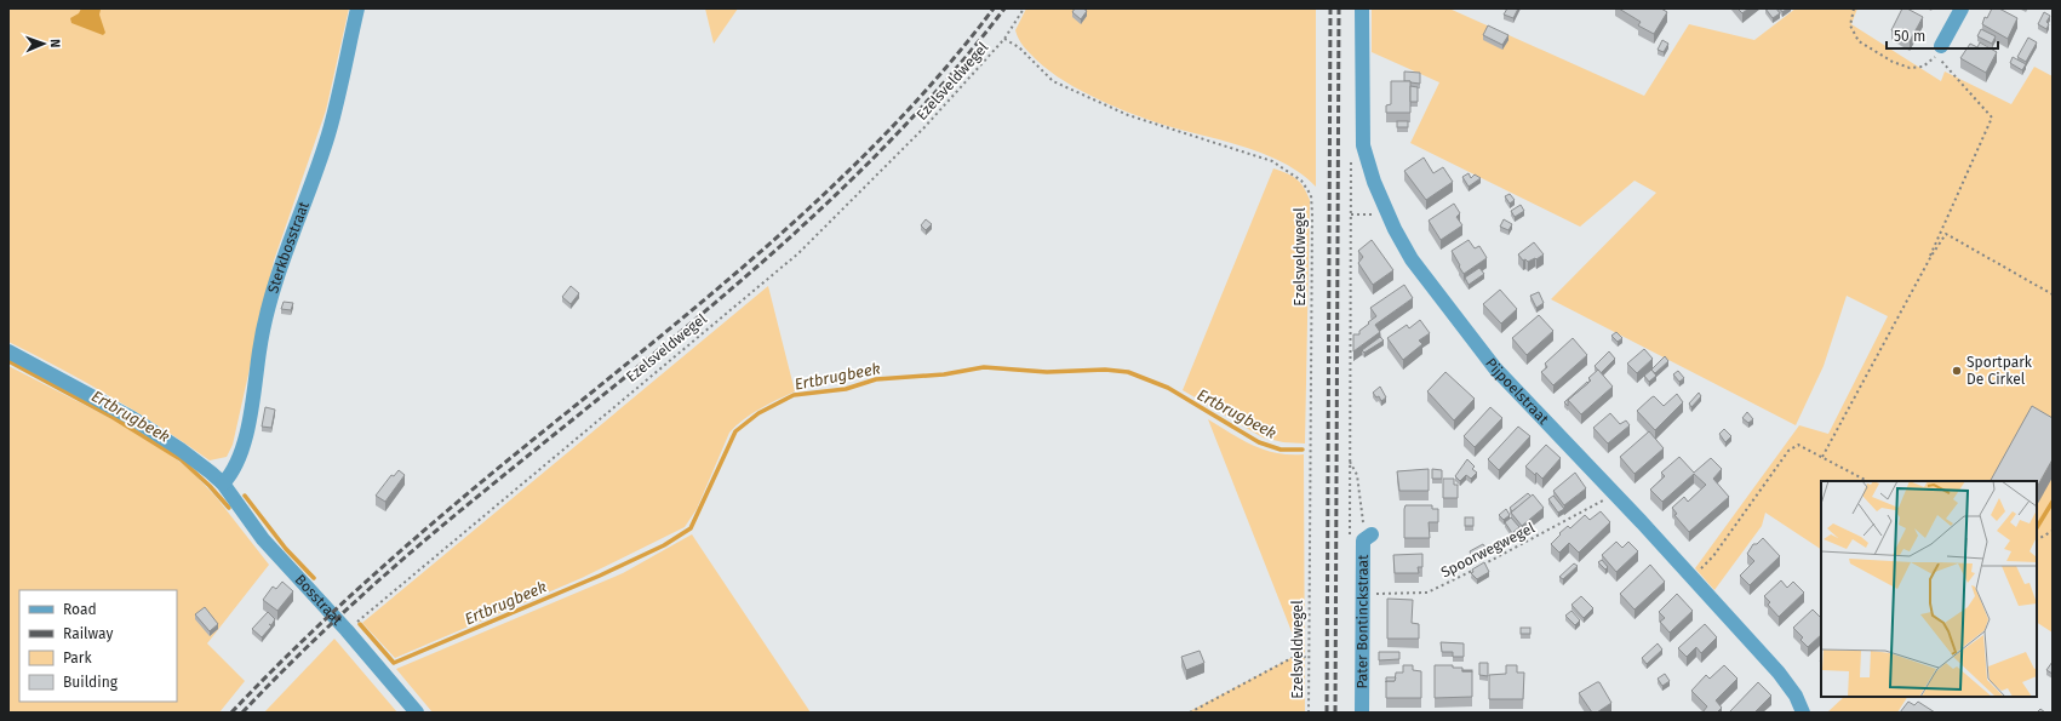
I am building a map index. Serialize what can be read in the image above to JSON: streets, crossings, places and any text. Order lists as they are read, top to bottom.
{
  "streets": {
    "street": [
      "Sterkbosstraat",
      "Pijpoelstraat",
      "Bosstraat",
      "Pater Bontinckstraat"
    ],
    "path": ["Ezelsveldwegel", "Spoorwegwegel"]
  },
  "crossings": [
    ["Ezelsveldwegel", "Bosstraat"],
    ["Sterkbosstraat", "Bosstraat"],
    ["Pijpoelstraat", "Spoorwegwegel"],
    ["Spoorwegwegel", "Pater Bontinckstraat"]
  ],
  "water": ["Ertbrugbeek"],
  "places": ["Sportpark De Cirkel"],
  "legend": [
    "Road",
    "Railway",
    "Park",
    "Building"
  ],
  "scale_bar": "50 m",
  "north": "right"
}
